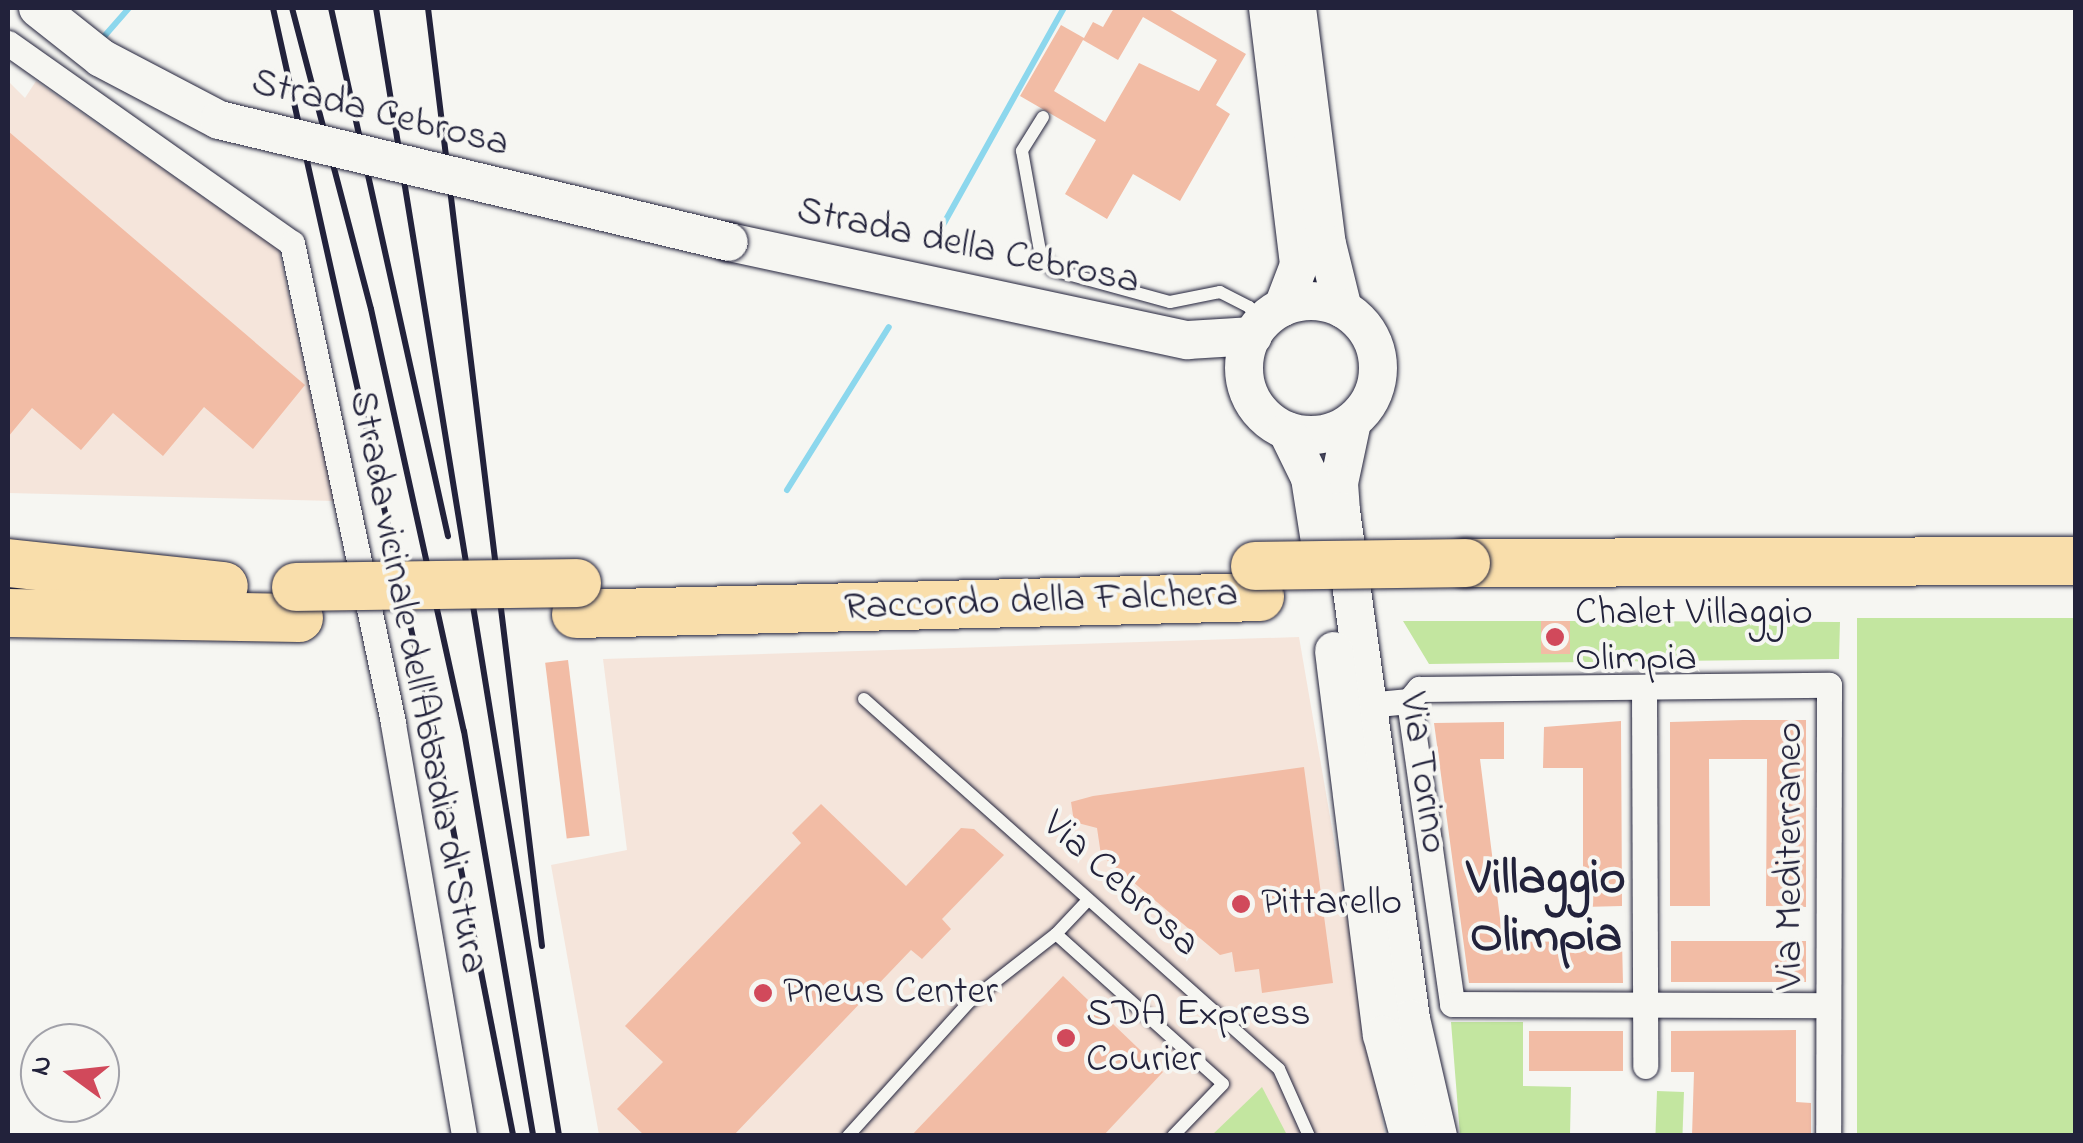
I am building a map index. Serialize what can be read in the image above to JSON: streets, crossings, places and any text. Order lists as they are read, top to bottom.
{
  "streets": {
    "highway": ["Raccordo della Falchera"],
    "main road": ["Strada Cebrosa", "Strada della Cebrosa", "Via Torino"],
    "street": ["Strada vicinale dell'Abbadia di Stura", "Via Mediterraneo"],
    "lane": ["Via Cebrosa"]
  },
  "crossings": [
    ["Strada Cebrosa", "Strada della Cebrosa"],
    ["Strada della Cebrosa", "Via Torino"],
    ["Via Torino", "Via Mediterraneo"]
  ],
  "districts": ["Villaggio Olimpia"],
  "places": [
    "Chalet Villaggio Olimpia",
    "Pittarello",
    "Pneus Center",
    "SDA Express Courier"
  ],
  "north": "left"
}
